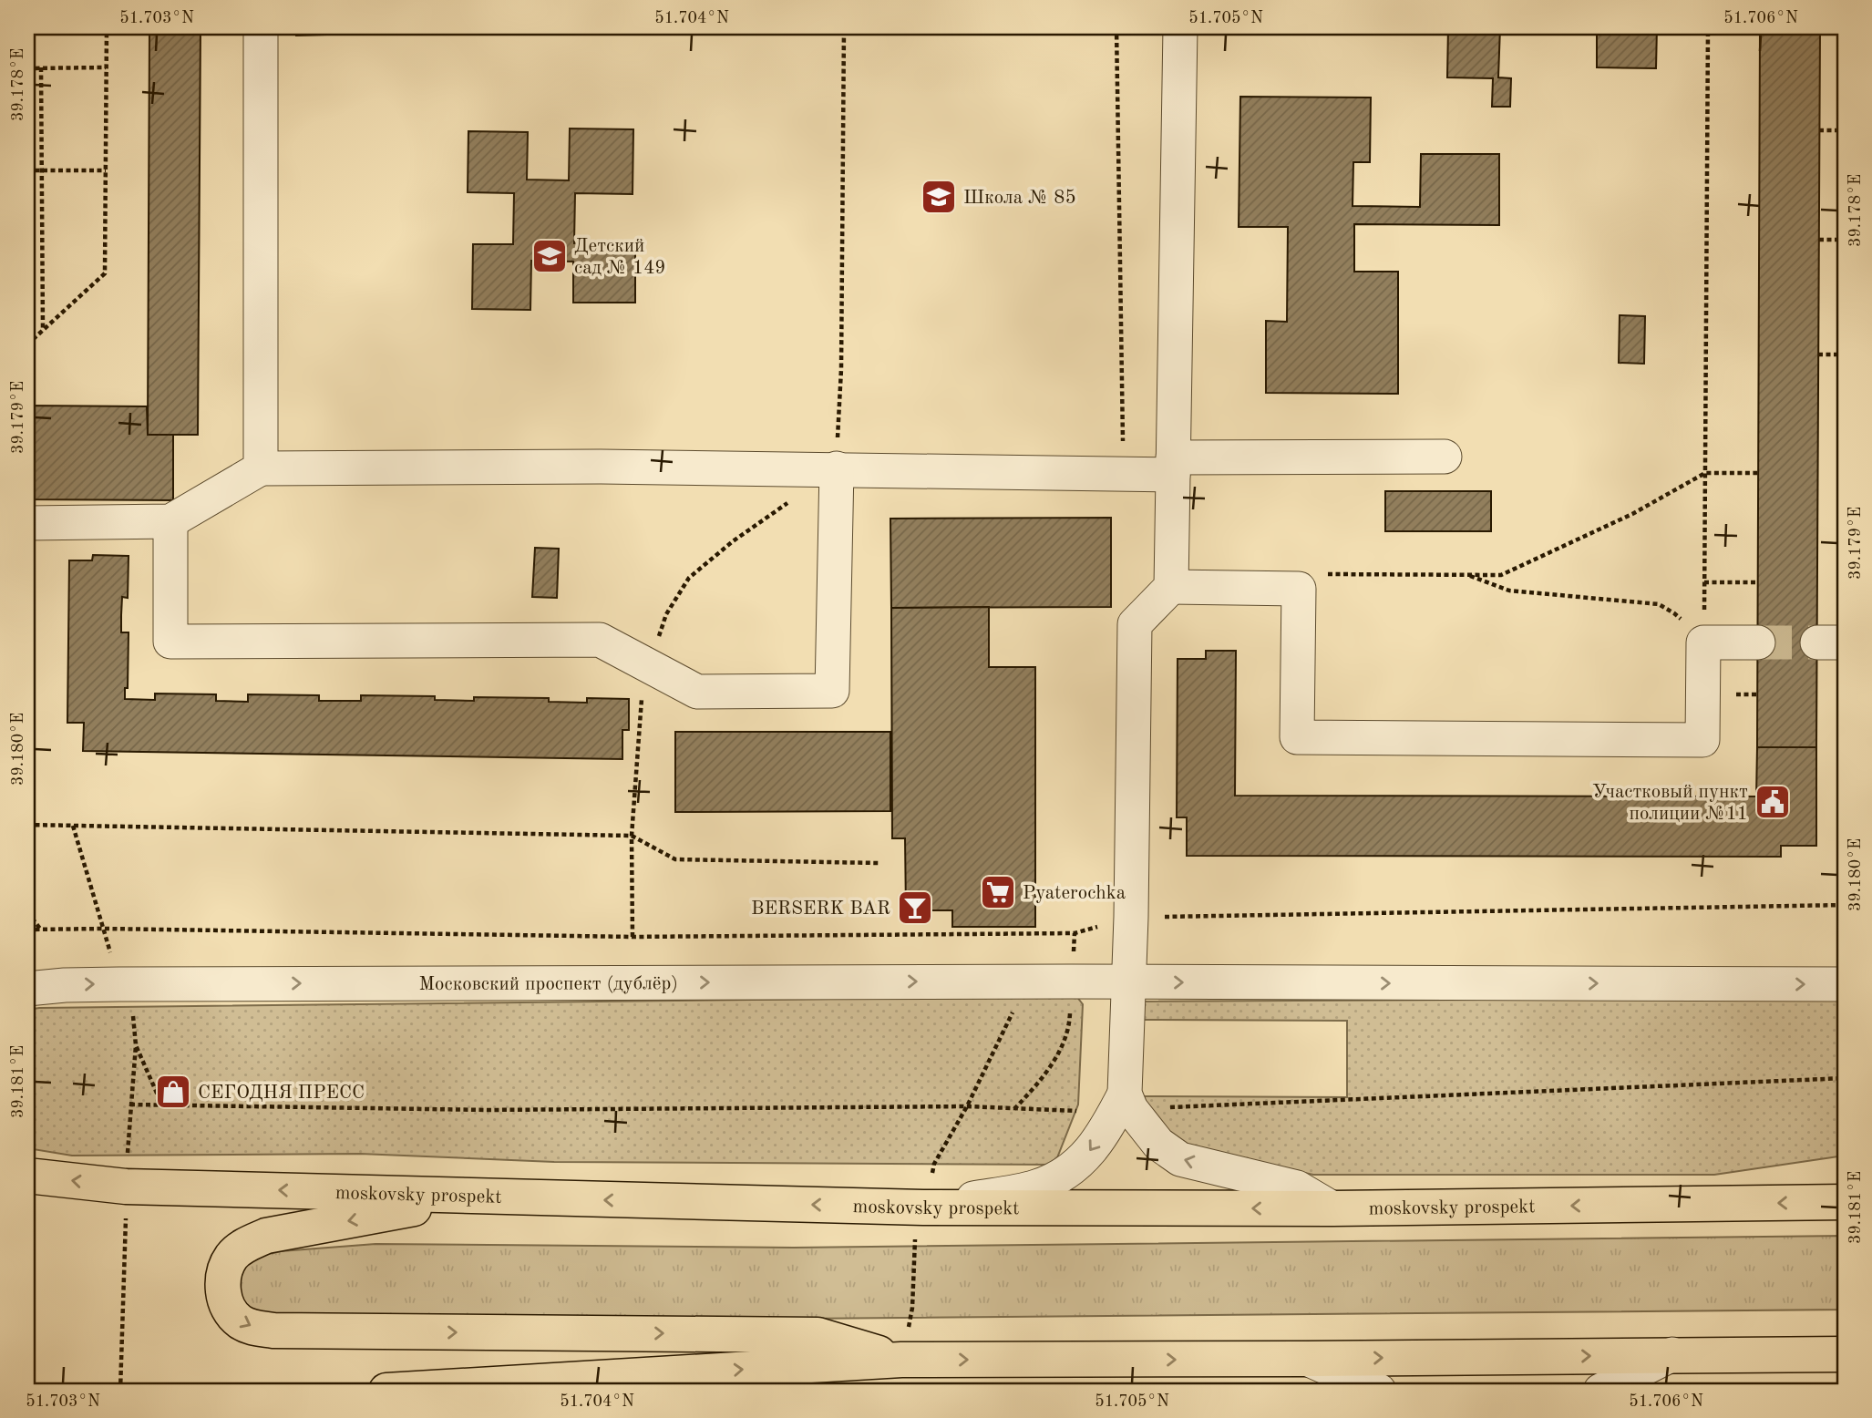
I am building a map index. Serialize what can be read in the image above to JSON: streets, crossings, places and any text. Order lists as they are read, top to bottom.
{
  "streets": {
    "main road": ["moskovsky prospekt"],
    "street": ["Московский проспект (дублёр)"]
  },
  "one_way": ["Московский проспект (дублёр)"],
  "places": {
    "school or university": ["Школа № 85", "Детский сад № 149"],
    "public building": ["Участковый пункт полиции №11"],
    "supermarket": ["Pyaterochka"],
    "bar": ["BERSERK BAR"],
    "shop": ["СЕГОДНЯ ПРЕСС"]
  },
  "coordinates": [
    "51.703°N",
    "51.704°N",
    "51.705°N",
    "51.706°N",
    "39.178°E",
    "39.179°E",
    "39.180°E",
    "39.181°E"
  ]
}
